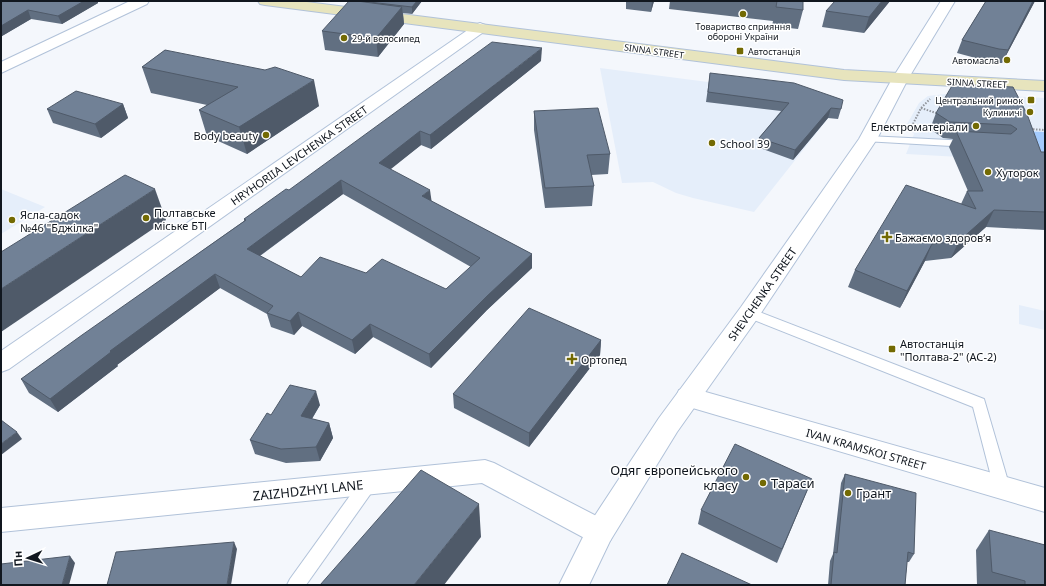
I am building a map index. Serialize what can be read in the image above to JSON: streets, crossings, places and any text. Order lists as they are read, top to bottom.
{
  "streets": {
    "main road": ["SINNA STREET"],
    "street": [
      "HRYHORIIA LEVCHENKA STREET",
      "SHEVCHENKA STREET",
      "IVAN KRAMSKOI STREET",
      "ZAIZHDZHYI LANE"
    ]
  },
  "crossings": [
    ["SINNA STREET", "HRYHORIIA LEVCHENKA STREET"],
    ["SINNA STREET", "SHEVCHENKA STREET"],
    ["SHEVCHENKA STREET", "IVAN KRAMSKOI STREET"],
    ["SHEVCHENKA STREET", "ZAIZHDZHYI LANE"]
  ],
  "places": {
    "other": [
      "Товариство сприяння обороні України",
      "29-й велосипед",
      "Автомасла",
      "Кулиничі",
      "Електроматеріали",
      "Body beauty",
      "School 39",
      "Хуторок",
      "Полтавське міське БТІ",
      "Ясла-садок №46 \"Бджілка\"",
      "Одяг європейського класу",
      "Тараси",
      "Грант"
    ],
    "transit": ["Автостанція", "Центральний ринок", "Автостанція \"Полтава-2\" (АС-2)"],
    "health": ["Бажаємо здоровʼя", "Ортопед"]
  },
  "north": "left"
}
